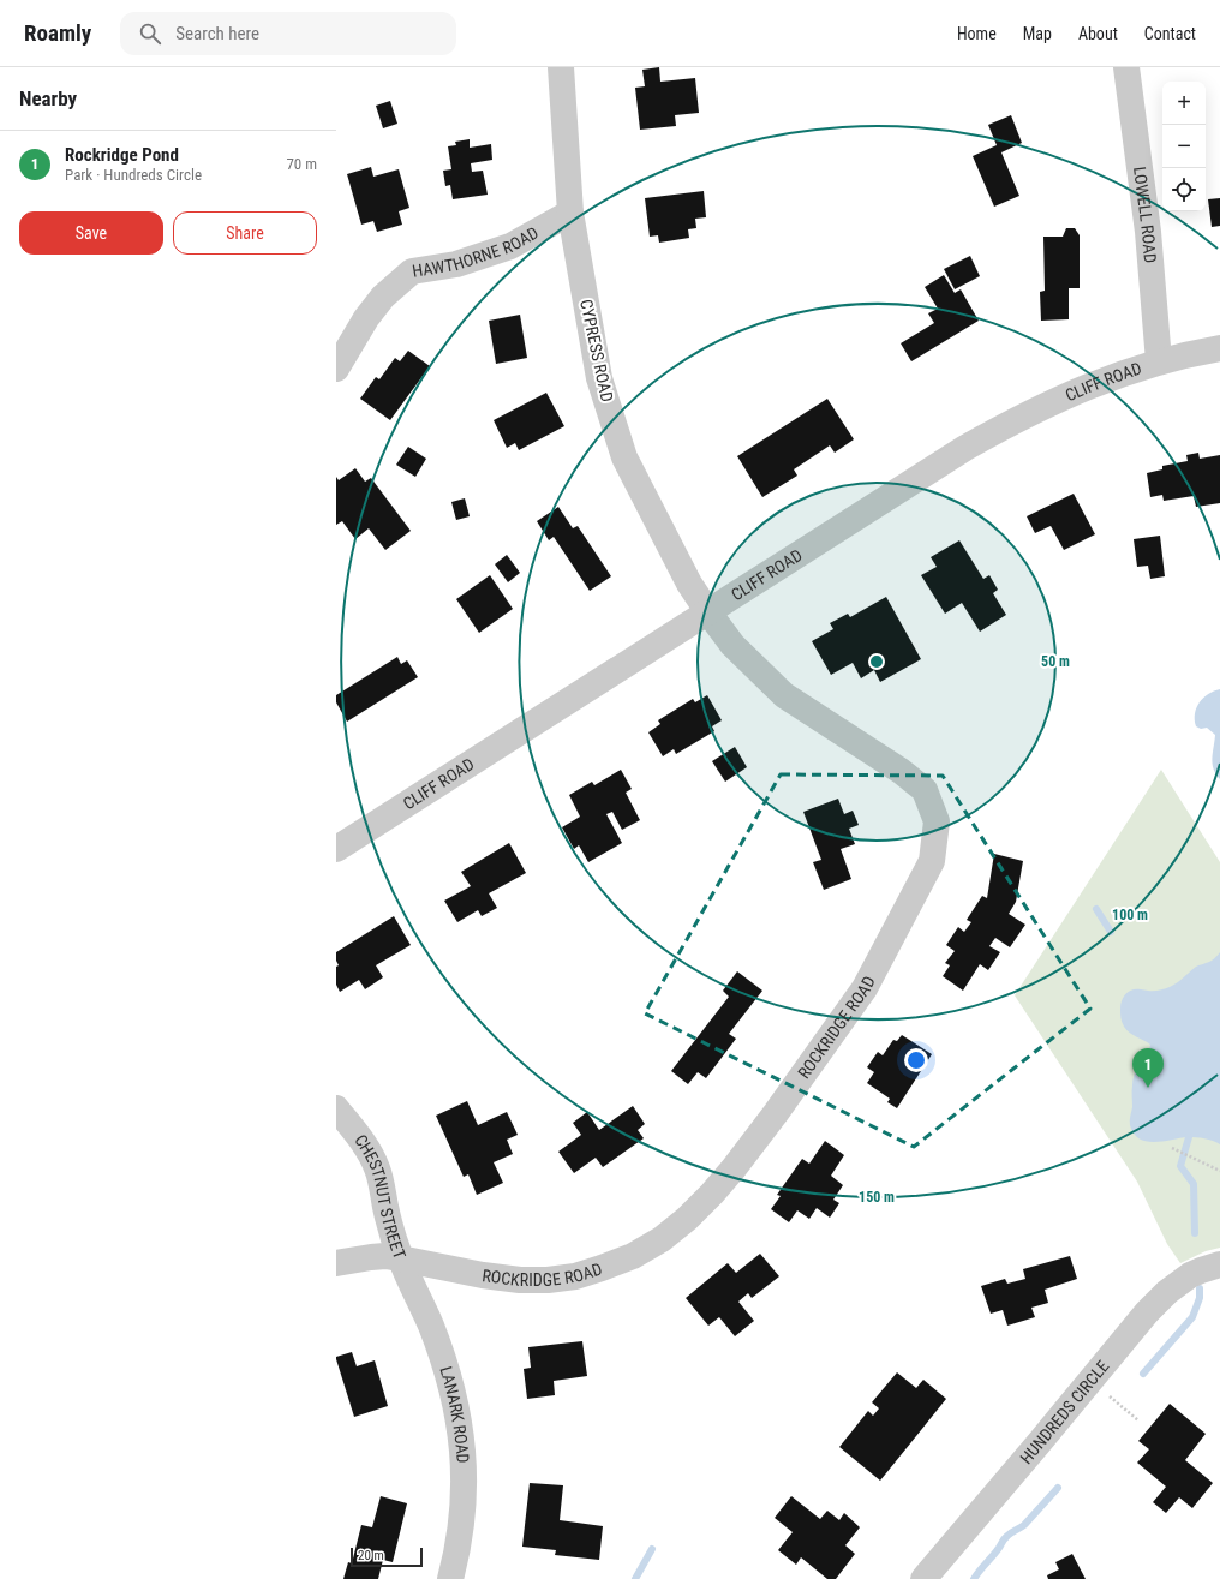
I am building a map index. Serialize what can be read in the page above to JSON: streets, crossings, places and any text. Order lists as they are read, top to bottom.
{
  "streets": {
    "street": [
      "LOWELL ROAD",
      "HAWTHORNE ROAD",
      "CYPRESS ROAD",
      "CLIFF ROAD",
      "ROCKRIDGE ROAD",
      "CHESTNUT STREET",
      "HUNDREDS CIRCLE",
      "LANARK ROAD"
    ]
  },
  "crossings": [
    ["LOWELL ROAD", "CLIFF ROAD"],
    ["HAWTHORNE ROAD", "CYPRESS ROAD"],
    ["CYPRESS ROAD", "CLIFF ROAD"],
    ["CYPRESS ROAD", "ROCKRIDGE ROAD"],
    ["CLIFF ROAD", "ROCKRIDGE ROAD"],
    ["ROCKRIDGE ROAD", "CHESTNUT STREET"],
    ["ROCKRIDGE ROAD", "LANARK ROAD"],
    ["CHESTNUT STREET", "LANARK ROAD"]
  ],
  "scale_bar": "20 m",
  "page": {
    "header": "Roamly",
    "search": "Search here",
    "nav": [
      "Home",
      "Map",
      "About",
      "Contact"
    ],
    "heading": "Nearby",
    "map_buttons": ["+", "−"],
    "list": [
      {
        "mark": "1",
        "name": "Rockridge Pond",
        "note": "Park · Hundreds Circle",
        "value": "70 m"
      }
    ],
    "buttons": ["Save", "Share"],
    "pins": "1",
    "scale": "20 m"
  },
  "rings": ["50 m", "100 m", "150 m"]
}
